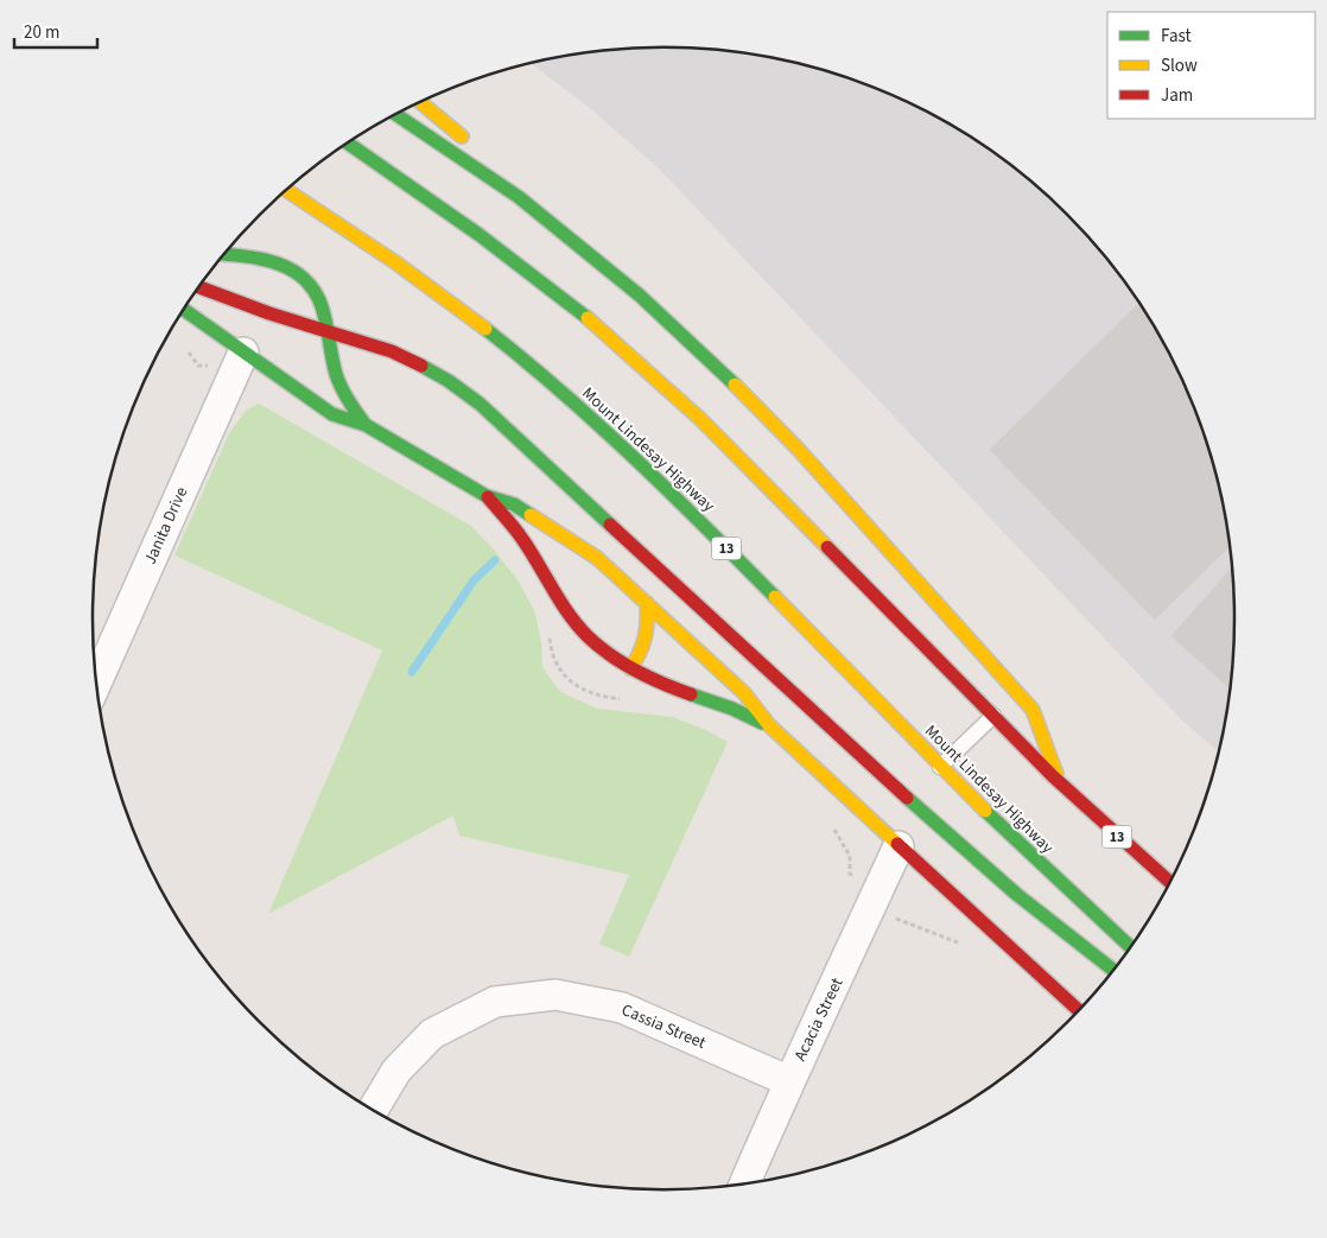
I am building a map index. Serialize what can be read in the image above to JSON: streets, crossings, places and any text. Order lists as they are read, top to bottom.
{
  "streets": {
    "main road": ["Mount Lindesay Highway", "13"],
    "street": ["Janita Drive", "Acacia Street", "Cassia Street"]
  },
  "crossings": [
    ["Acacia Street", "Cassia Street"]
  ],
  "legend": ["Fast", "Slow", "Jam"],
  "scale_bar": "20 m"
}
